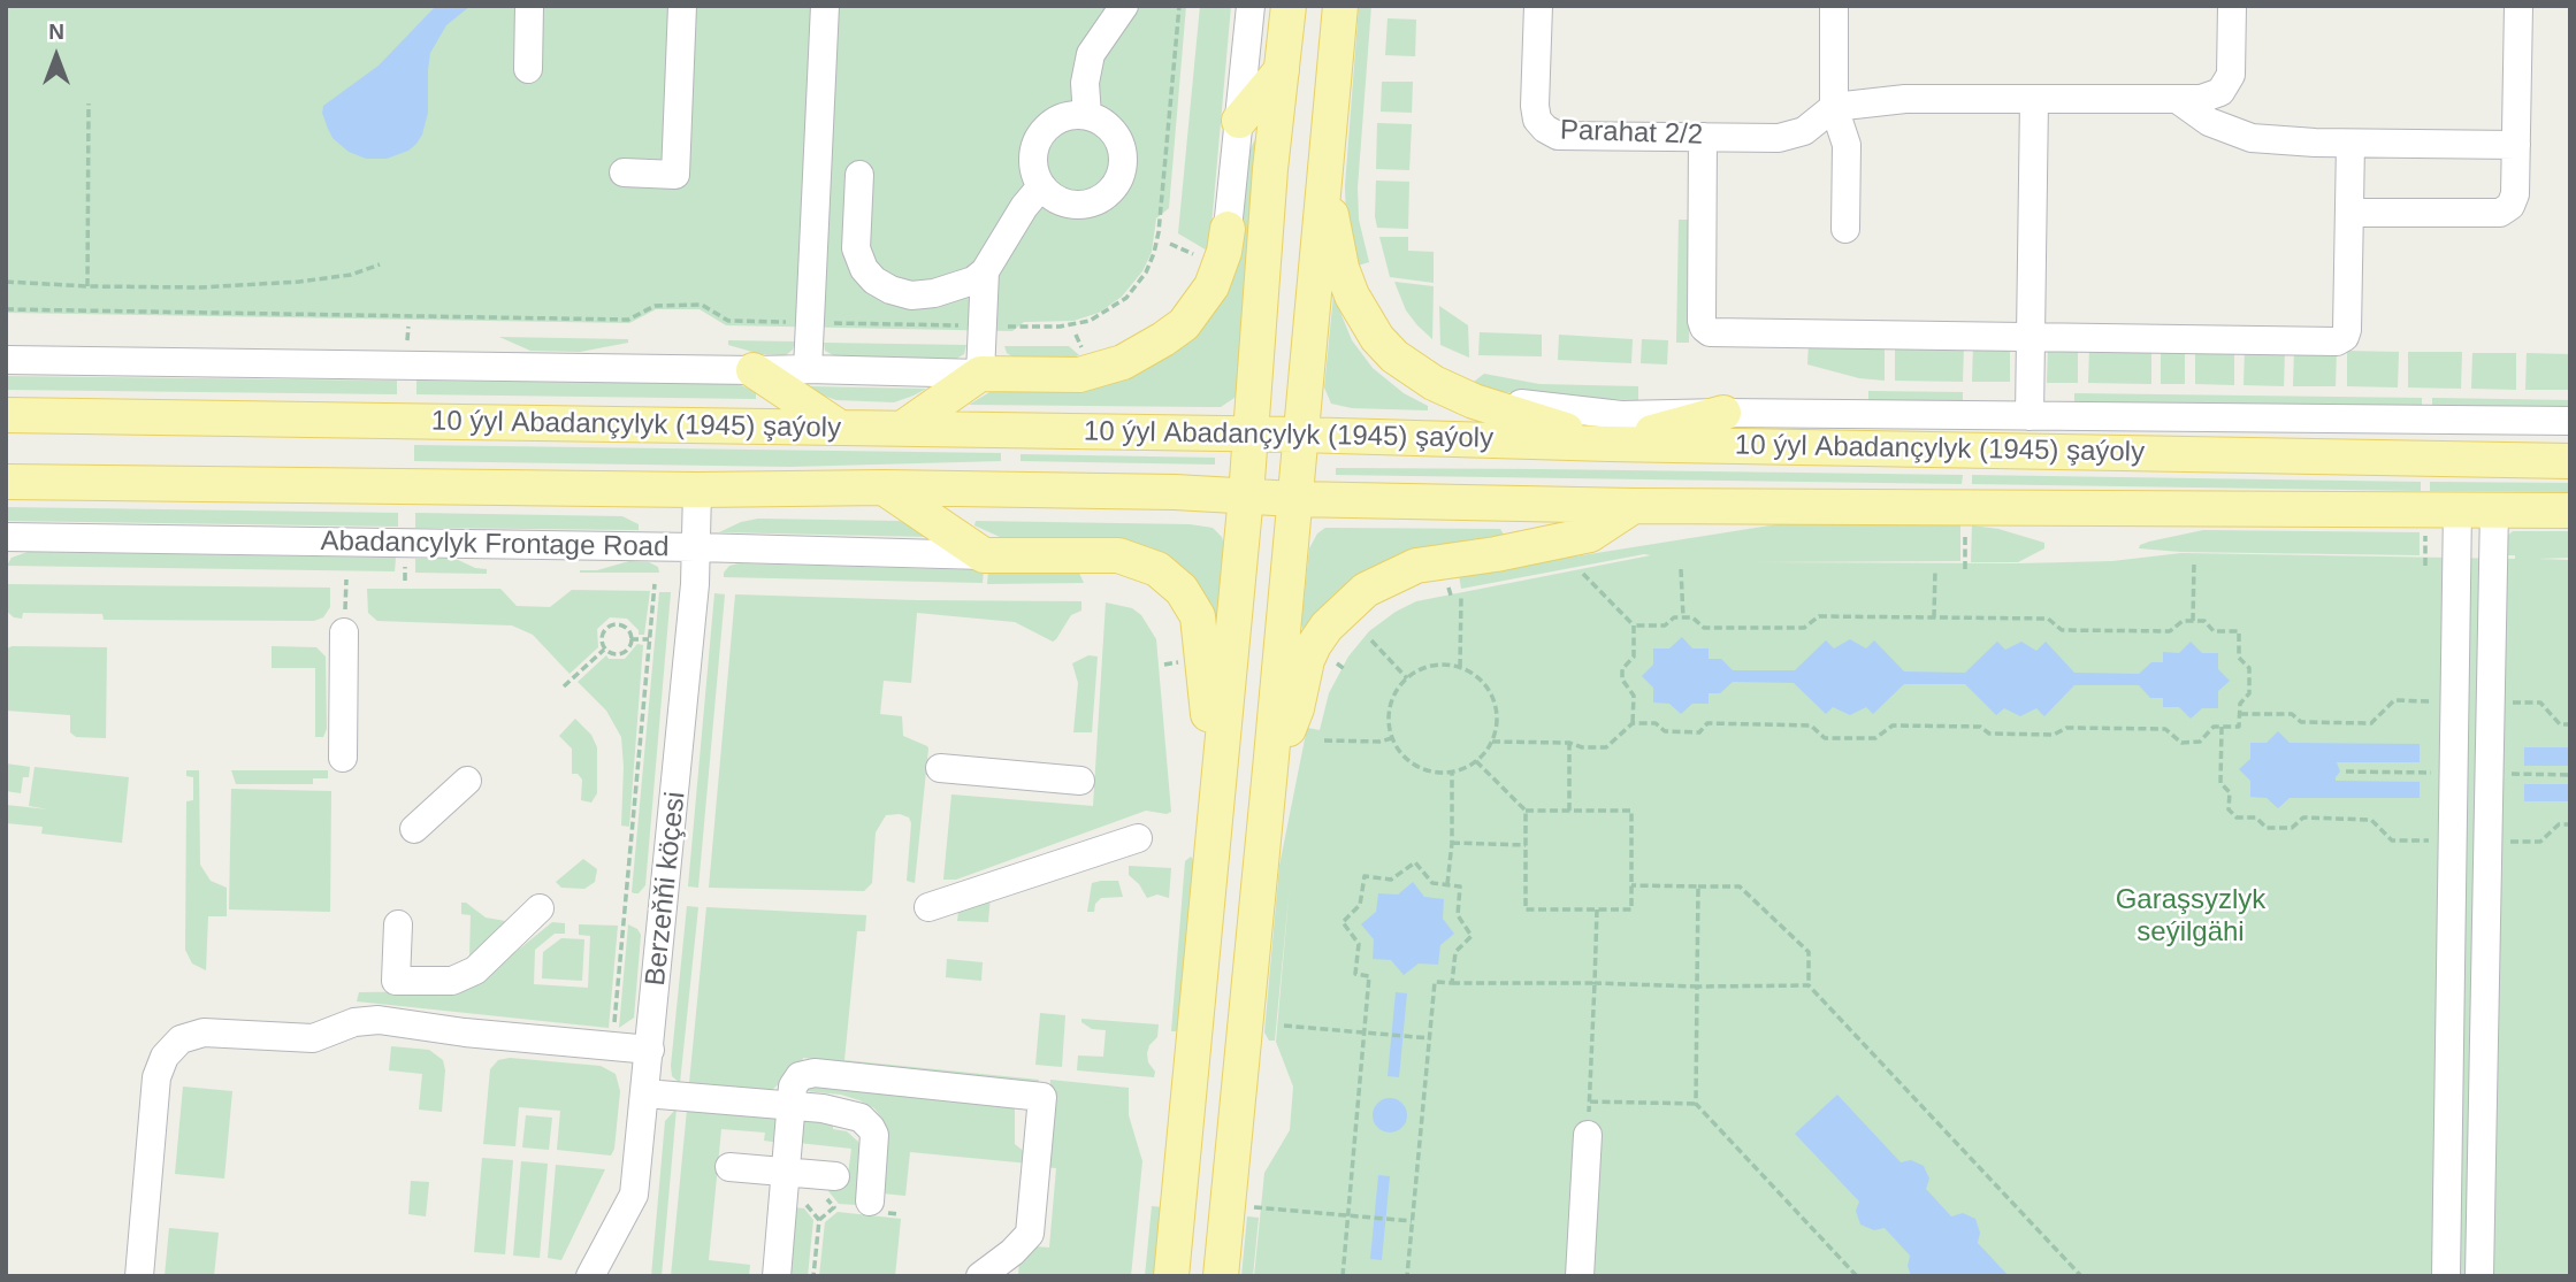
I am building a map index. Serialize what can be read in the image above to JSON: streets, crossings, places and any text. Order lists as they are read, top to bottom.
{
  "streets": {
    "main road": ["10 ýyl Abadançylyk (1945) şaýoly"],
    "street": ["Parahat 2/2", "Abadancylyk Frontage Road", "Berzeňňi köçesi"]
  },
  "crossings": [
    ["10 ýyl Abadançylyk (1945) şaýoly", "Berzeňňi köçesi"],
    ["Abadancylyk Frontage Road", "Berzeňňi köçesi"]
  ],
  "parks": ["Garaşsyzlyk seýilgähi"],
  "north": "top"
}
